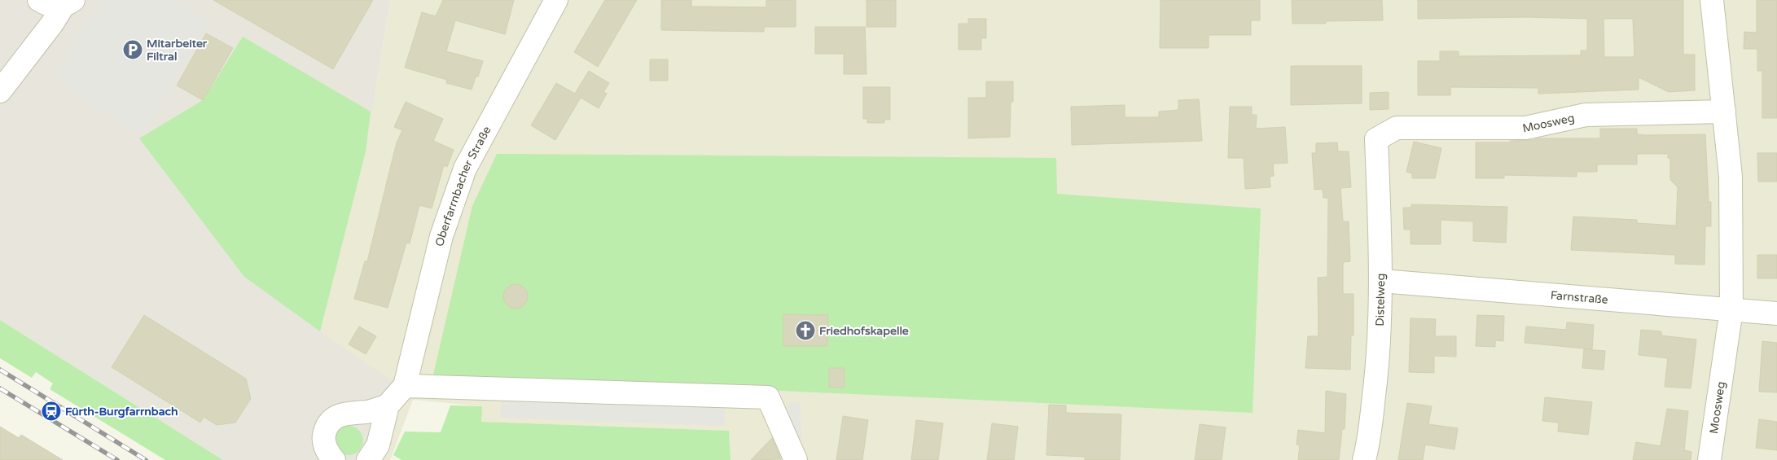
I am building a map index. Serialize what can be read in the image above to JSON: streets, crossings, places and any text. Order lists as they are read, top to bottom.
{
  "streets": {
    "street": [
      "Moosweg",
      "Oberfarrnbacher Straße",
      "Farnstraße",
      "Distelweg"
    ]
  },
  "crossings": [
    ["Moosweg", "Farnstraße"],
    ["Moosweg", "Distelweg"],
    ["Farnstraße", "Distelweg"]
  ],
  "places": {
    "parking": ["Mitarbeiter Filtral"],
    "church": ["Friedhofskapelle"],
    "station": ["Fürth-Burgfarrnbach"]
  }
}
